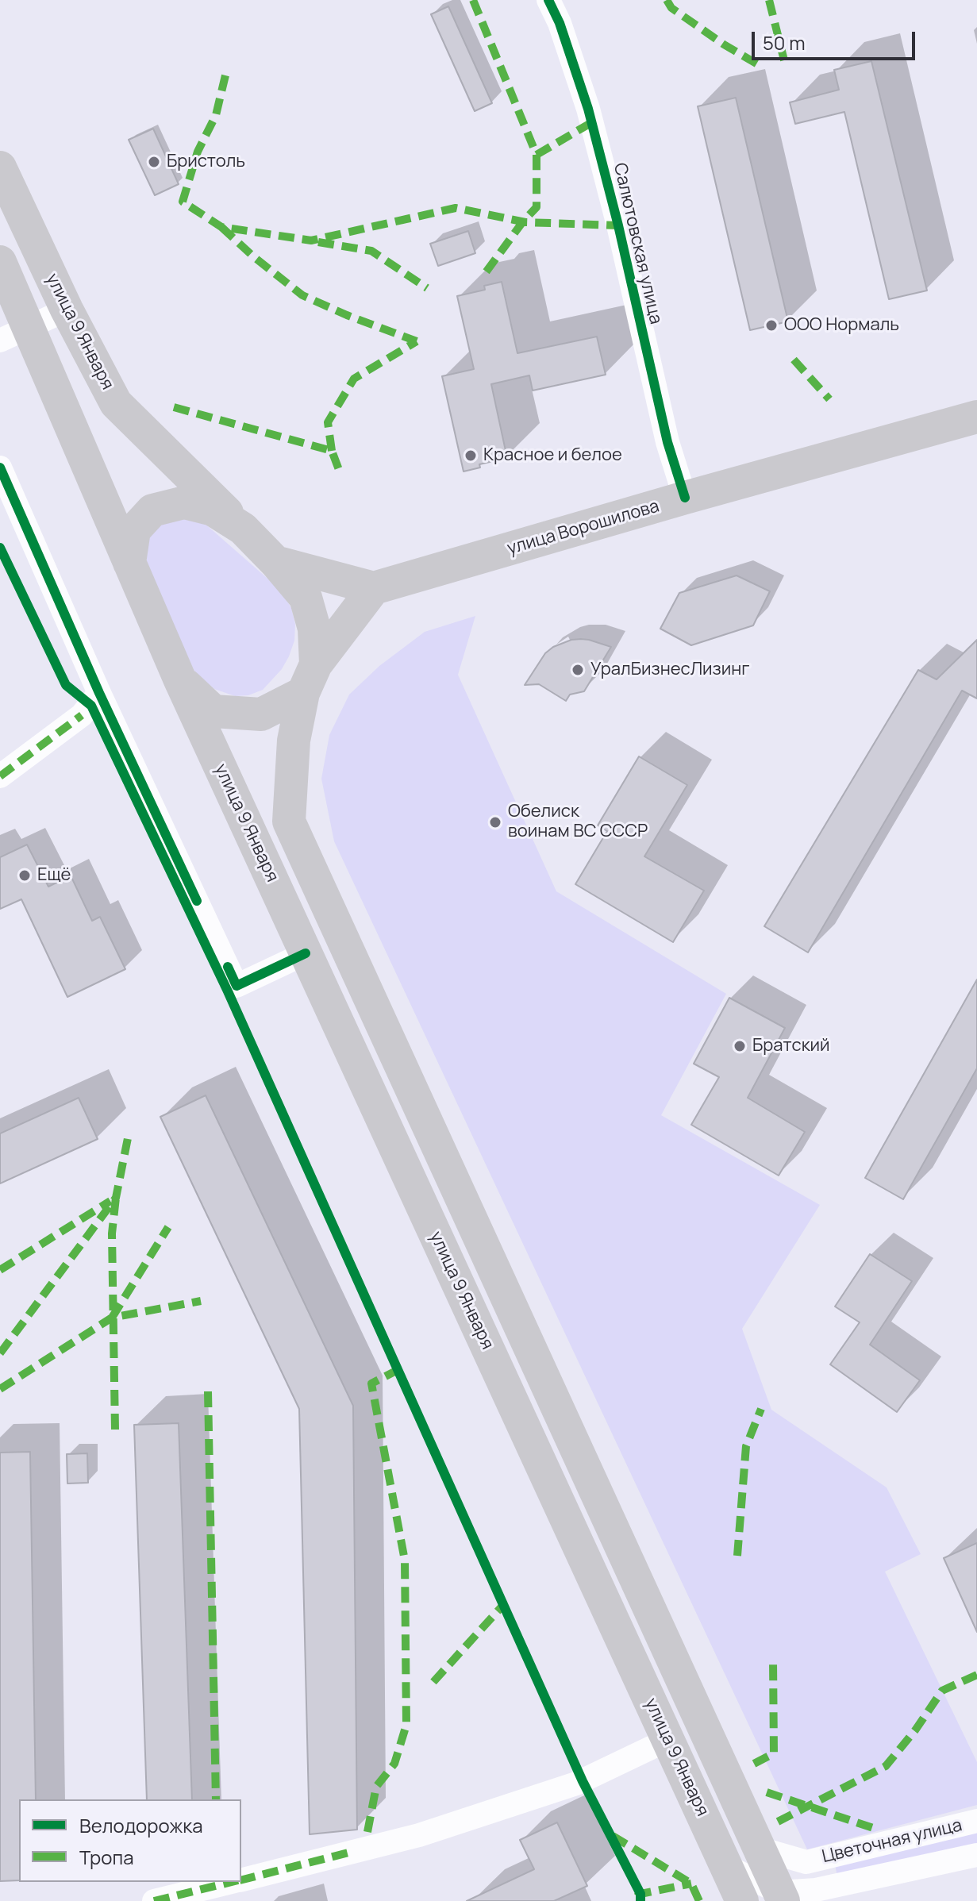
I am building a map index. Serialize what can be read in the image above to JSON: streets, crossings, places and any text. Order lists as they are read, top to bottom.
{
  "streets": {
    "main road": ["улица 9 Января", "улица Ворошилова"],
    "street": ["Салютовская улица", "Цветочная улица"]
  },
  "crossings": [
    ["Салютовская улица", "улица Ворошилова"]
  ],
  "places": [
    "Бристоль",
    "ООО Нормаль",
    "Красное и белое",
    "УралБизнесЛизинг",
    "Обелиск воинам ВС СССР",
    "Ещё",
    "Братский"
  ],
  "legend": ["Велодорожка", "Тропа"],
  "scale_bar": "50 m"
}
